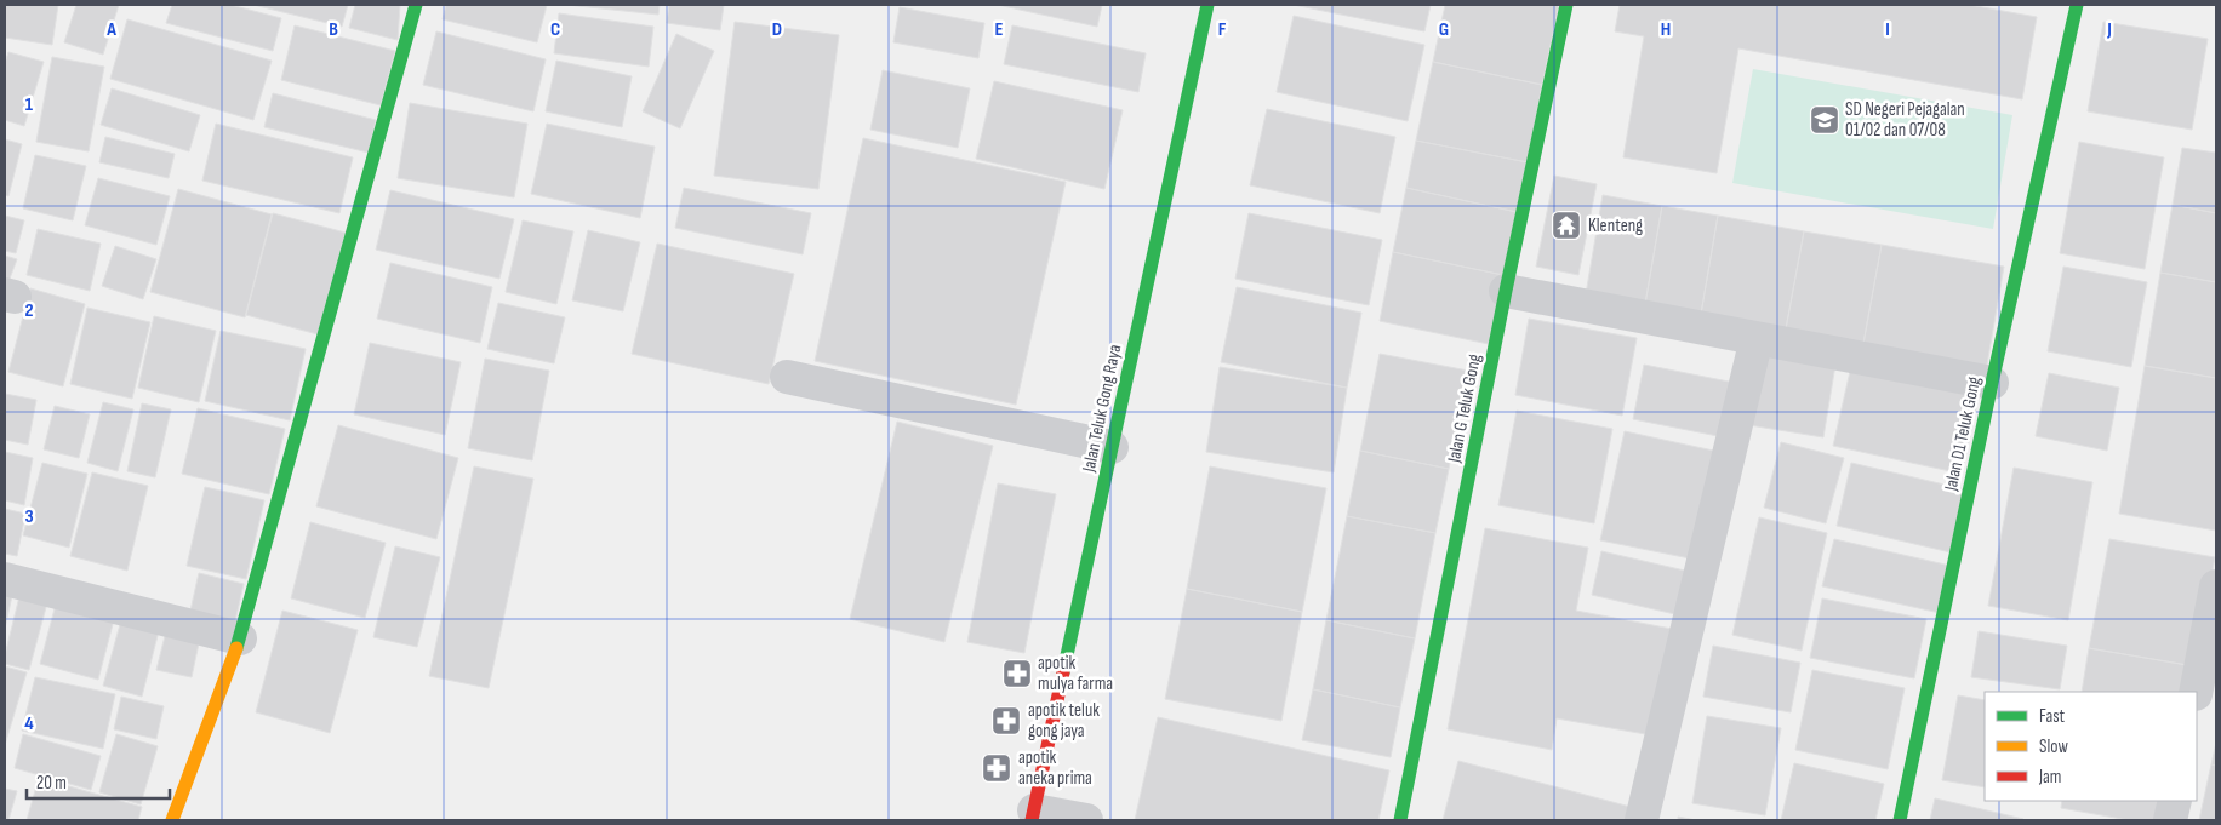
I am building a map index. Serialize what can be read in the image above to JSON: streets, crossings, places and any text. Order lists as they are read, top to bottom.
{
  "streets": {
    "street": ["Jalan Teluk Gong Raya", "Jalan G Teluk Gong", "Jalan D1 Teluk Gong"]
  },
  "places": {
    "school or university": ["SD Negeri Pejagalan 01/02 dan 07/08"],
    "temple": ["Klenteng"],
    "pharmacy": ["apotik mulya farma", "apotik teluk gong jaya", "apotik aneka prima"]
  },
  "legend": ["Fast", "Slow", "Jam"],
  "scale_bar": "20 m",
  "grid": {
    "columns": [
      "A",
      "B",
      "C",
      "D",
      "E",
      "F",
      "G",
      "H",
      "I",
      "J"
    ],
    "rows": [
      "1",
      "2",
      "3",
      "4"
    ]
  }
}
